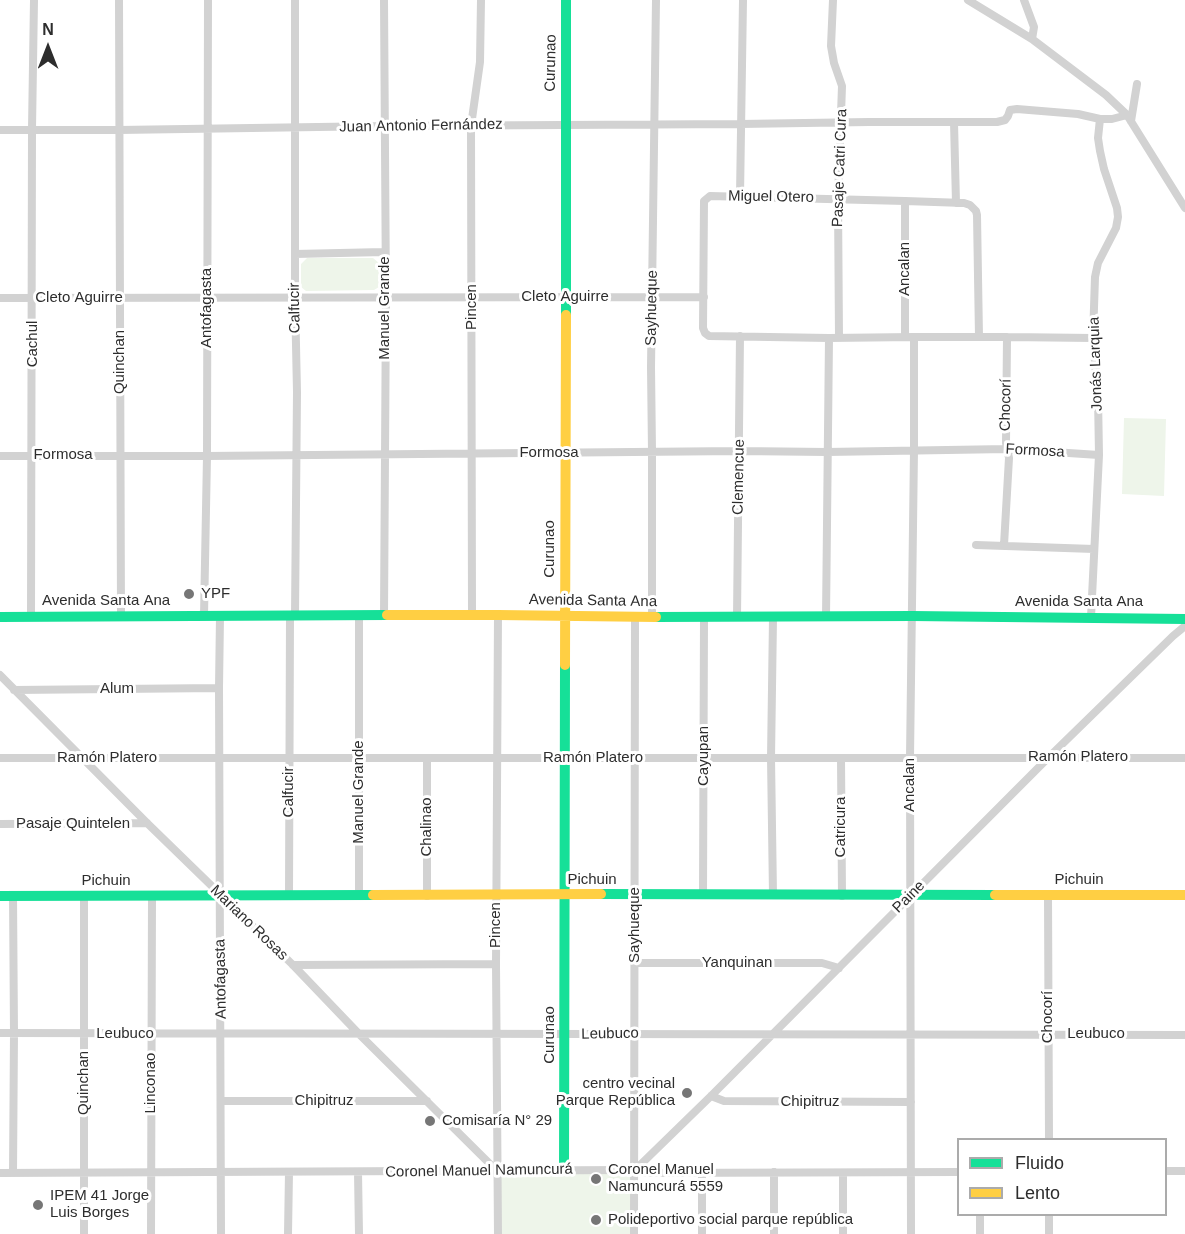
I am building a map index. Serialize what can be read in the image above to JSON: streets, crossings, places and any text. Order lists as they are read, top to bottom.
{
  "streets": {
    "street": [
      "Curunao",
      "Juan Antonio Fernández",
      "Pasaje Catri Cura",
      "Miguel Otero",
      "Ancalan",
      "Cleto Aguirre",
      "Pincen",
      "Antofagasta",
      "Calfucir",
      "Manuel Grande",
      "Sayhueque",
      "Cachul",
      "Quinchan",
      "Jonás Larquia",
      "Chocorí",
      "Formosa",
      "Clemencue",
      "Avenida Santa Ana",
      "Alum",
      "Cayupan",
      "Ramón Platero",
      "Pasaje Quintelen",
      "Chalinao",
      "Catricura",
      "Pichuin",
      "Paine",
      "Mariano Rosas",
      "Yanquinan",
      "Leubuco",
      "Linconao",
      "Chipitruz",
      "Coronel Manuel Namuncurá"
    ]
  },
  "crossings": [
    ["Curunao", "Juan Antonio Fernández"],
    ["Curunao", "Cleto Aguirre"],
    ["Curunao", "Formosa"],
    ["Curunao", "Avenida Santa Ana"],
    ["Curunao", "Ramón Platero"],
    ["Curunao", "Pichuin"],
    ["Curunao", "Leubuco"],
    ["Curunao", "Coronel Manuel Namuncurá"],
    ["Juan Antonio Fernández", "Pasaje Catri Cura"],
    ["Juan Antonio Fernández", "Pincen"],
    ["Juan Antonio Fernández", "Antofagasta"],
    ["Juan Antonio Fernández", "Calfucir"],
    ["Juan Antonio Fernández", "Manuel Grande"],
    ["Juan Antonio Fernández", "Sayhueque"],
    ["Juan Antonio Fernández", "Cachul"],
    ["Juan Antonio Fernández", "Quinchan"],
    ["Juan Antonio Fernández", "Jonás Larquia"],
    ["Pasaje Catri Cura", "Miguel Otero"],
    ["Miguel Otero", "Ancalan"],
    ["Miguel Otero", "Cleto Aguirre"],
    ["Ancalan", "Formosa"],
    ["Ancalan", "Avenida Santa Ana"],
    ["Ancalan", "Ramón Platero"],
    ["Ancalan", "Pichuin"],
    ["Ancalan", "Paine"],
    ["Ancalan", "Leubuco"],
    ["Ancalan", "Chipitruz"],
    ["Ancalan", "Coronel Manuel Namuncurá"],
    ["Cleto Aguirre", "Pincen"],
    ["Cleto Aguirre", "Antofagasta"],
    ["Cleto Aguirre", "Calfucir"],
    ["Cleto Aguirre", "Manuel Grande"],
    ["Cleto Aguirre", "Sayhueque"],
    ["Cleto Aguirre", "Cachul"],
    ["Cleto Aguirre", "Quinchan"],
    ["Pincen", "Formosa"],
    ["Pincen", "Avenida Santa Ana"],
    ["Pincen", "Ramón Platero"],
    ["Pincen", "Pichuin"],
    ["Pincen", "Mariano Rosas"],
    ["Pincen", "Leubuco"],
    ["Pincen", "Coronel Manuel Namuncurá"],
    ["Antofagasta", "Formosa"],
    ["Antofagasta", "Avenida Santa Ana"],
    ["Antofagasta", "Alum"],
    ["Antofagasta", "Ramón Platero"],
    ["Antofagasta", "Pichuin"],
    ["Antofagasta", "Mariano Rosas"],
    ["Antofagasta", "Leubuco"],
    ["Antofagasta", "Chipitruz"],
    ["Antofagasta", "Coronel Manuel Namuncurá"],
    ["Calfucir", "Formosa"],
    ["Calfucir", "Avenida Santa Ana"],
    ["Calfucir", "Ramón Platero"],
    ["Calfucir", "Pichuin"],
    ["Manuel Grande", "Formosa"],
    ["Manuel Grande", "Avenida Santa Ana"],
    ["Manuel Grande", "Ramón Platero"],
    ["Manuel Grande", "Pichuin"],
    ["Sayhueque", "Formosa"],
    ["Sayhueque", "Avenida Santa Ana"],
    ["Sayhueque", "Ramón Platero"],
    ["Sayhueque", "Pichuin"],
    ["Sayhueque", "Paine"],
    ["Sayhueque", "Yanquinan"],
    ["Sayhueque", "Leubuco"],
    ["Sayhueque", "Coronel Manuel Namuncurá"],
    ["Cachul", "Formosa"],
    ["Cachul", "Avenida Santa Ana"],
    ["Quinchan", "Formosa"],
    ["Quinchan", "Avenida Santa Ana"],
    ["Quinchan", "Pichuin"],
    ["Quinchan", "Leubuco"],
    ["Quinchan", "Coronel Manuel Namuncurá"],
    ["Jonás Larquia", "Formosa"],
    ["Jonás Larquia", "Avenida Santa Ana"],
    ["Chocorí", "Formosa"],
    ["Chocorí", "Pichuin"],
    ["Chocorí", "Leubuco"],
    ["Formosa", "Clemencue"],
    ["Clemencue", "Avenida Santa Ana"],
    ["Avenida Santa Ana", "Cayupan"],
    ["Alum", "Mariano Rosas"],
    ["Cayupan", "Ramón Platero"],
    ["Cayupan", "Pichuin"],
    ["Ramón Platero", "Chalinao"],
    ["Ramón Platero", "Catricura"],
    ["Ramón Platero", "Paine"],
    ["Ramón Platero", "Mariano Rosas"],
    ["Pasaje Quintelen", "Mariano Rosas"],
    ["Chalinao", "Pichuin"],
    ["Catricura", "Pichuin"],
    ["Pichuin", "Paine"],
    ["Pichuin", "Mariano Rosas"],
    ["Pichuin", "Linconao"],
    ["Paine", "Yanquinan"],
    ["Paine", "Leubuco"],
    ["Paine", "Chipitruz"],
    ["Paine", "Coronel Manuel Namuncurá"],
    ["Mariano Rosas", "Leubuco"],
    ["Mariano Rosas", "Chipitruz"],
    ["Mariano Rosas", "Coronel Manuel Namuncurá"],
    ["Leubuco", "Linconao"],
    ["Linconao", "Coronel Manuel Namuncurá"]
  ],
  "places": [
    "YPF",
    "centro vecinal Parque República",
    "Comisaría N° 29",
    "Coronel Manuel Namuncurá 5559",
    "IPEM 41 Jorge Luis Borges",
    "Polideportivo social parque república"
  ],
  "legend": ["Fluido", "Lento"],
  "north": "top"
}
